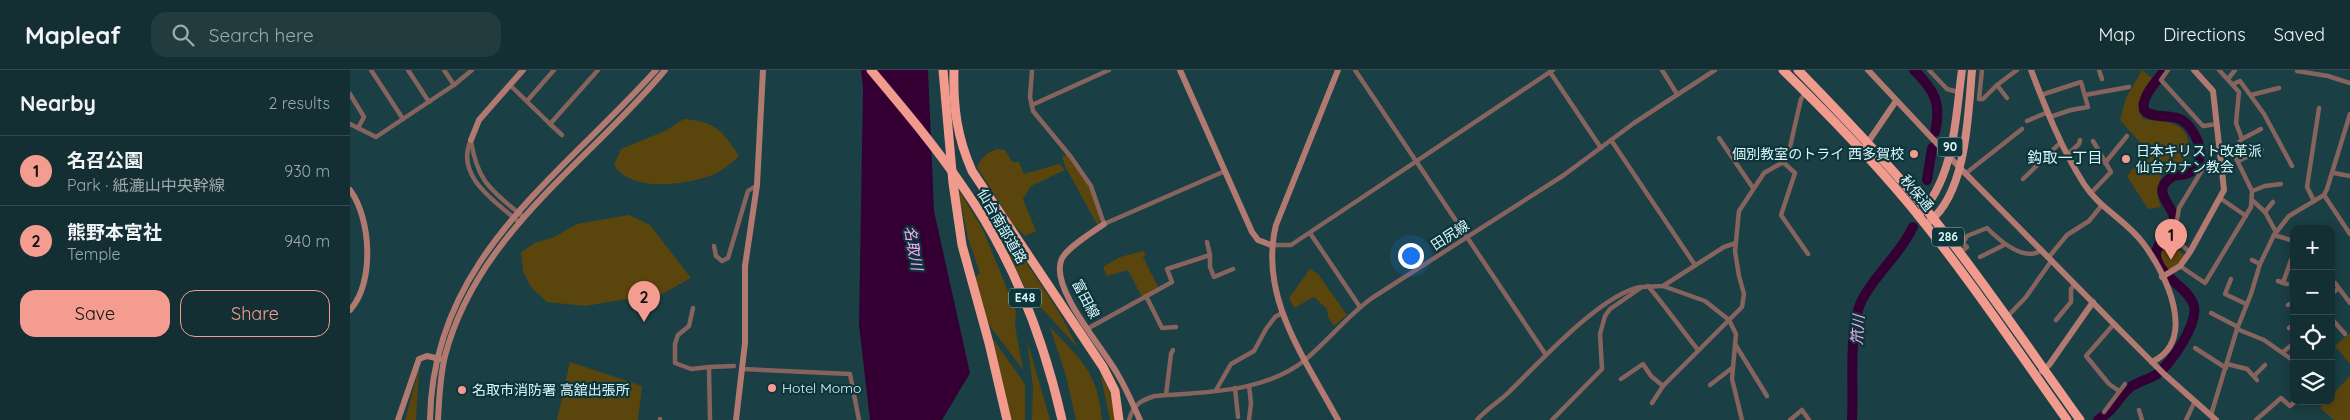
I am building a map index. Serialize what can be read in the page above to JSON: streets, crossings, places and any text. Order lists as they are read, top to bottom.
{
  "streets": {
    "highway": [
      "秋保通",
      "仙台南部道路",
      "286",
      "E48"
    ],
    "main road": ["90"],
    "street": ["田尻線", "富田線"]
  },
  "crossings": [
    ["90", "秋保通"],
    ["田尻線", "富田線"]
  ],
  "districts": ["鈎取一丁目"],
  "water": ["名取川", "笊川"],
  "places": [
    "個別教室のトライ 西多賀校",
    "日本キリスト改革派 仙台カナン教会",
    "Hotel Momo",
    "名取市消防署 高舘出張所"
  ],
  "page": {
    "header": "Mapleaf",
    "search": "Search here",
    "nav": ["Map", "Directions", "Saved"],
    "heading": ["Nearby", "2 results"],
    "list": [
      {
        "mark": "1",
        "name": "名召公園",
        "note": "Park · 紙漉山中央幹線",
        "value": "930 m"
      },
      {
        "mark": "2",
        "name": "熊野本宮社",
        "note": "Temple",
        "value": "940 m"
      }
    ],
    "pins": ["1", "2"],
    "map_buttons": ["+", "−"],
    "buttons": ["Save", "Share"]
  }
}
